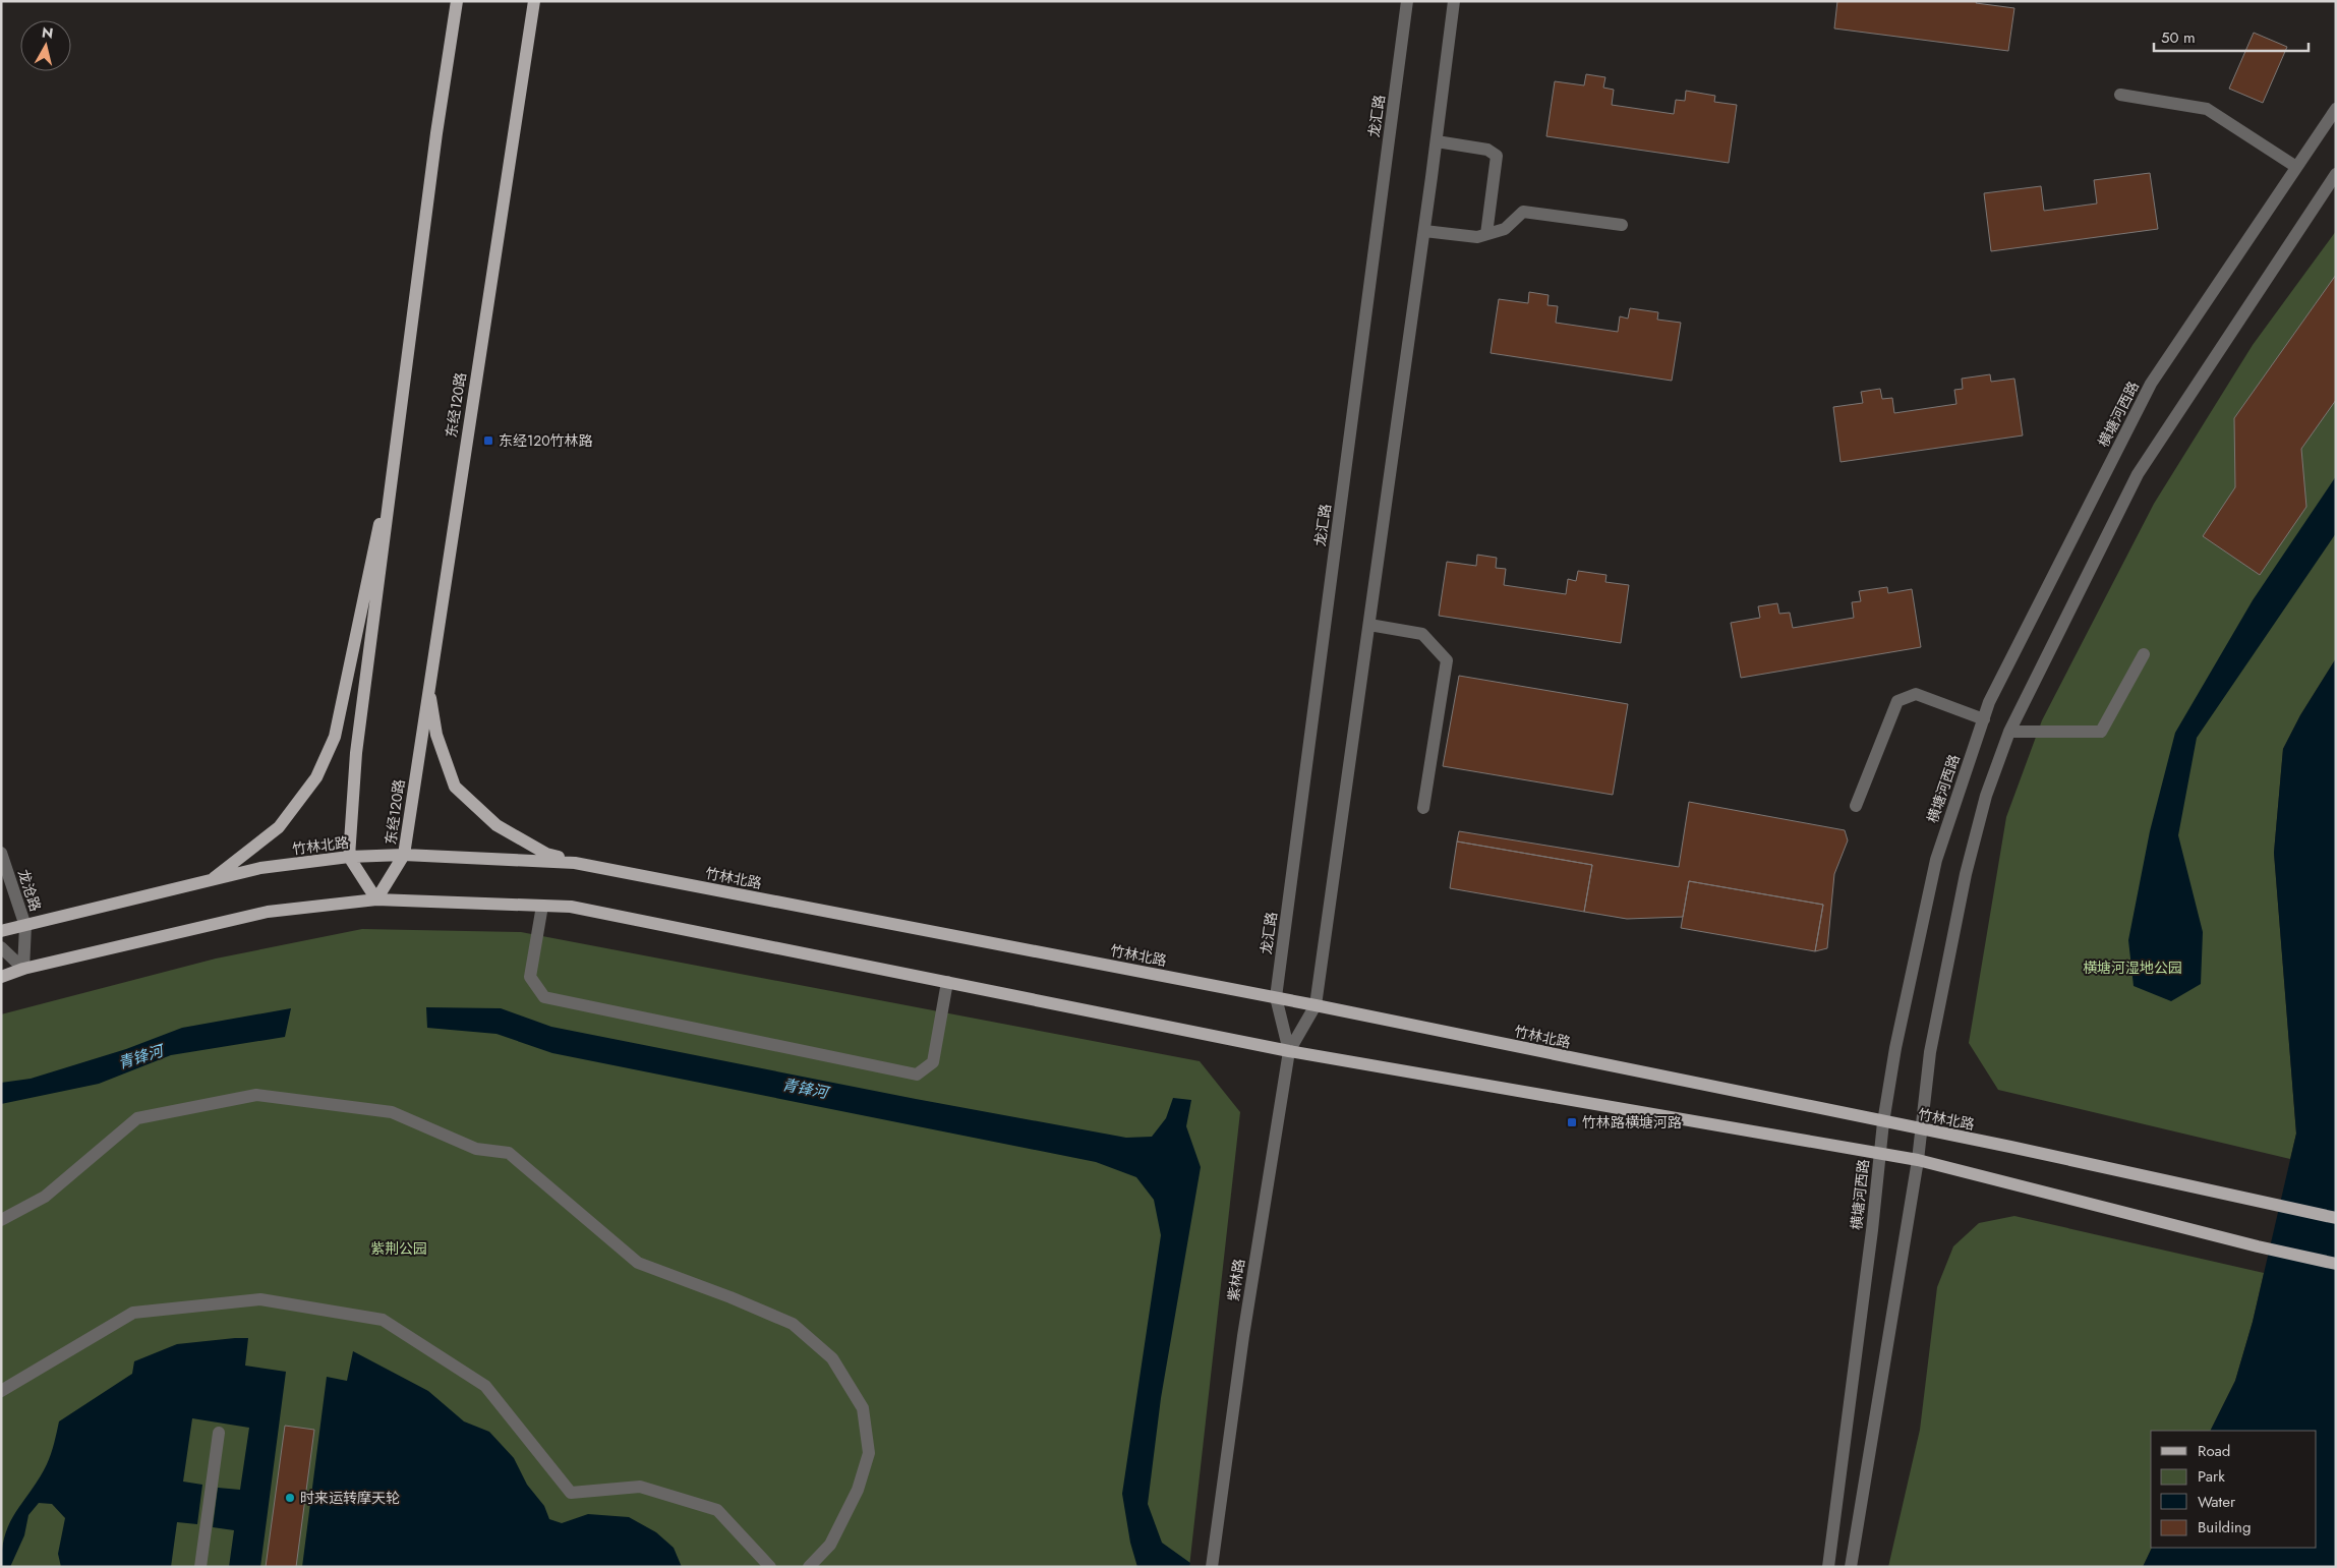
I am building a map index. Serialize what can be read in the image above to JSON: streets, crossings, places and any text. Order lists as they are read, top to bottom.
{
  "streets": {
    "main road": ["东经120路", "竹林北路"],
    "street": [
      "龙汇路",
      "横塘河西路",
      "龙沧路",
      "紫林路"
    ]
  },
  "crossings": [
    ["龙汇路", "竹林北路"],
    ["龙汇路", "紫林路"],
    ["东经120路", "竹林北路"],
    ["横塘河西路", "竹林北路"],
    ["竹林北路", "龙沧路"],
    ["竹林北路", "紫林路"]
  ],
  "water": ["青锋河"],
  "parks": ["横塘河湿地公园", "紫荆公园"],
  "places": {
    "transit": ["东经120竹林路", "竹林路横塘河路"],
    "other": ["时来运转摩天轮"]
  },
  "legend": [
    "Road",
    "Park",
    "Water",
    "Building"
  ],
  "scale_bar": "50 m",
  "north": "top"
}
